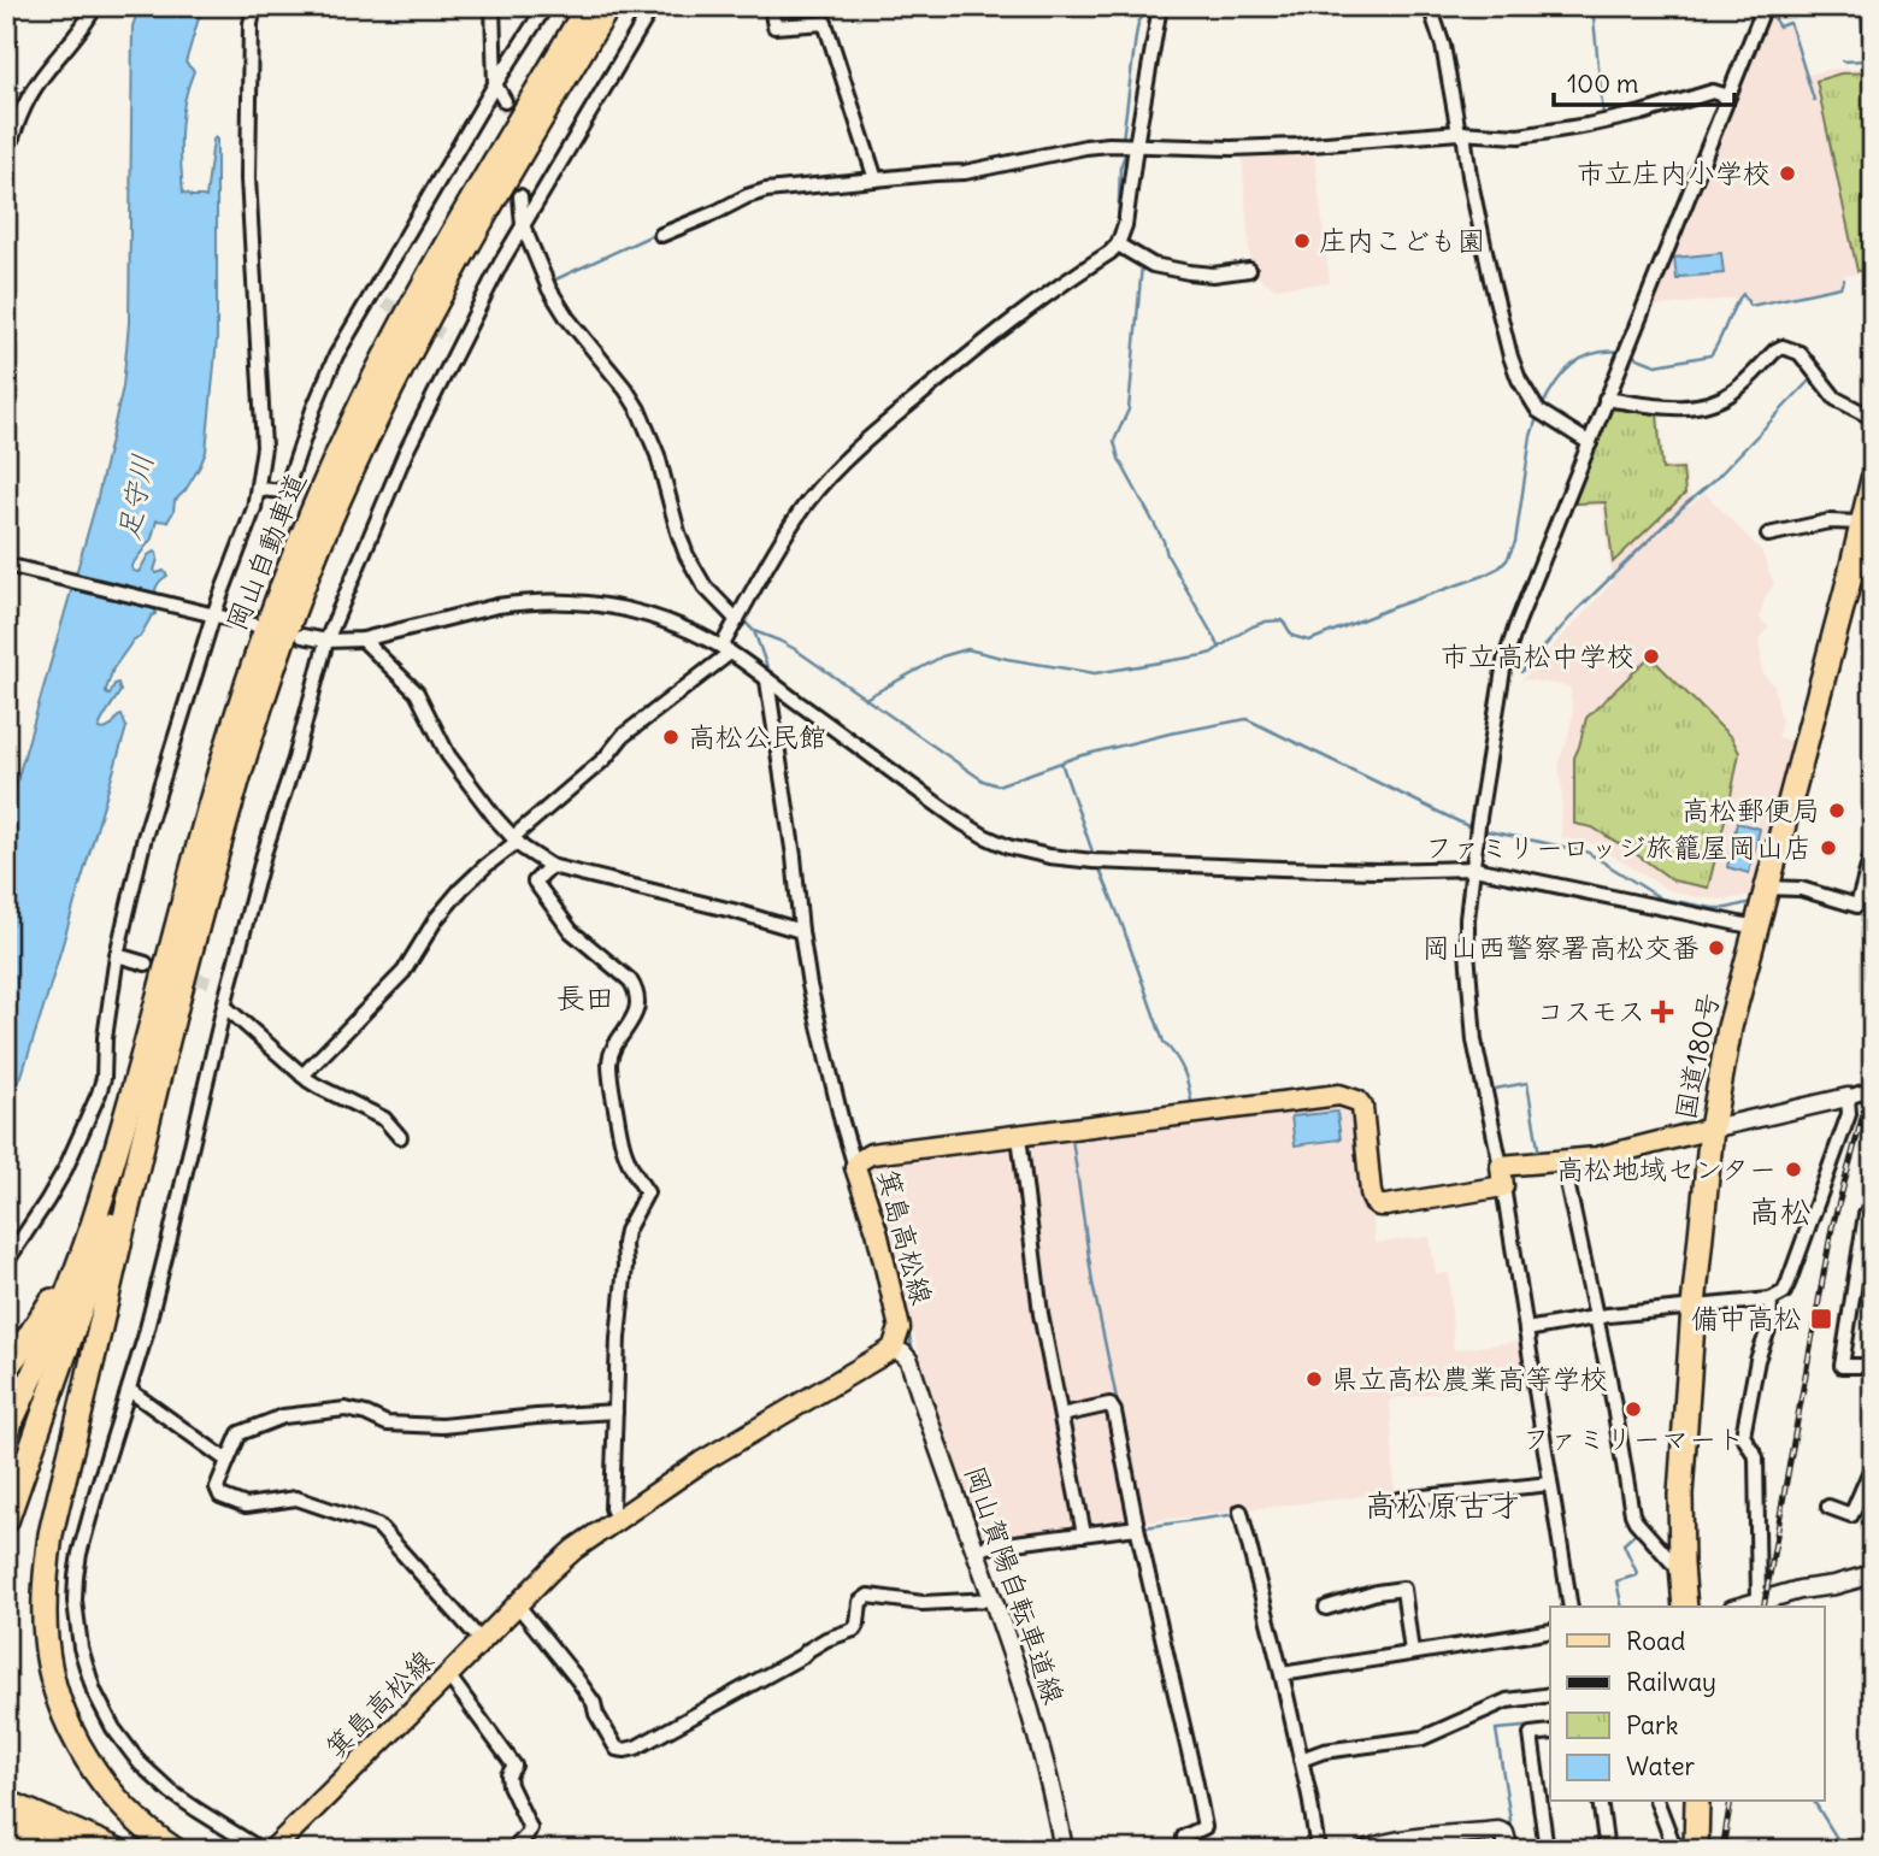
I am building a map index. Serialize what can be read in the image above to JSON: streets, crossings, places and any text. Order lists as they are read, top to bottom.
{
  "streets": {
    "highway": ["岡山自動車道", "国道180号"],
    "main road": ["箕島高松線", "岡山賀陽自転車道線"]
  },
  "crossings": [
    ["箕島高松線", "岡山賀陽自転車道線"]
  ],
  "districts": ["長田", "高松", "高松原古才"],
  "water": ["足守川"],
  "places": {
    "other": [
      "市立庄内小学校",
      "庄内こども園",
      "市立高松中学校",
      "高松公民館",
      "高松郵便局",
      "ファミリーロッジ旅籠屋岡山店",
      "岡山西警察署高松交番",
      "高松地域センター",
      "県立高松農業高等学校",
      "ファミリーマート"
    ],
    "health": ["コスモス"],
    "transit": ["備中高松"]
  },
  "legend": [
    "Road",
    "Railway",
    "Park",
    "Water"
  ],
  "scale_bar": "100 m"
}
